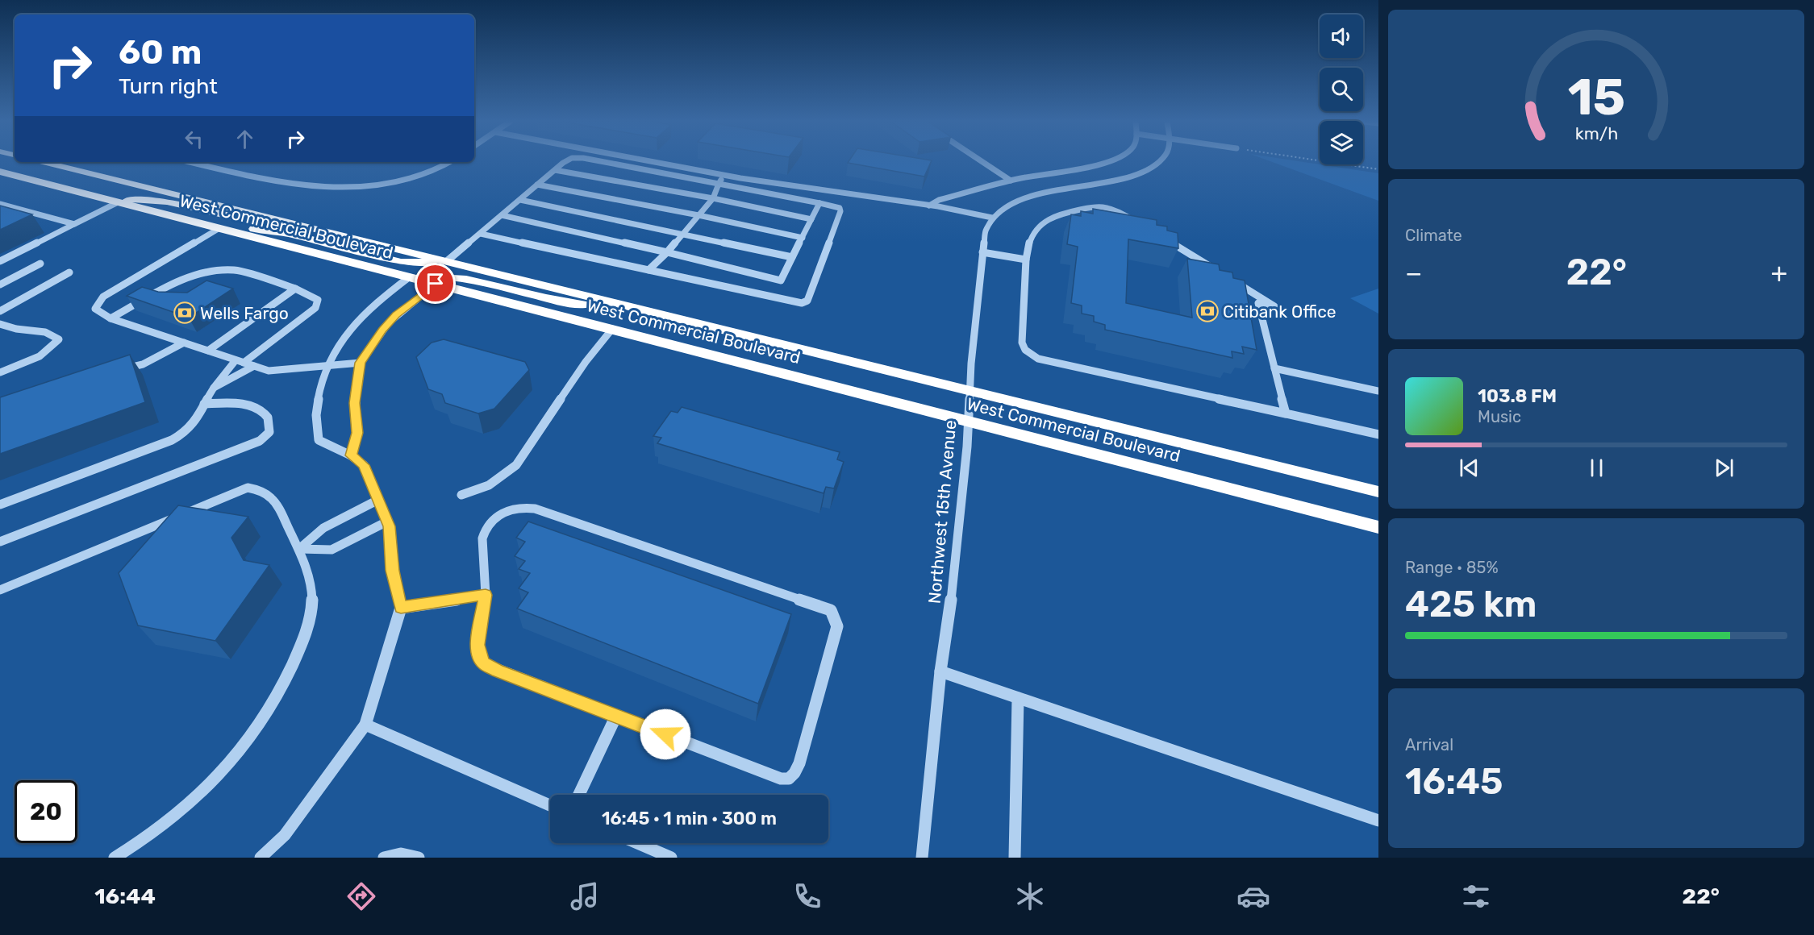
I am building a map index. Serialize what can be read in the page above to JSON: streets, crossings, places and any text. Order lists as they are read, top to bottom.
{
  "streets": {
    "highway": ["West Commercial Boulevard"],
    "street": ["Northwest 15th Avenue"]
  },
  "crossings": [
    ["West Commercial Boulevard", "Northwest 15th Avenue"]
  ],
  "places": {
    "bank": ["Citibank Office", "Wells Fargo"]
  },
  "page": {
    "turn": ["60 m", "Turn right"],
    "tile": [
      "Climate",
      ["Range · 85%", "425 km"],
      ["Arrival", "16:45"]
    ],
    "heat": ["−", "22°", "+"],
    "song": ["103.8 FM", "Music"],
    "limit": "20",
    "trip": "16:45 · 1 min · 300 m",
    "tabs": ["16:44", "22°"],
    "gauge": ["15", "km/h"]
  }
}
